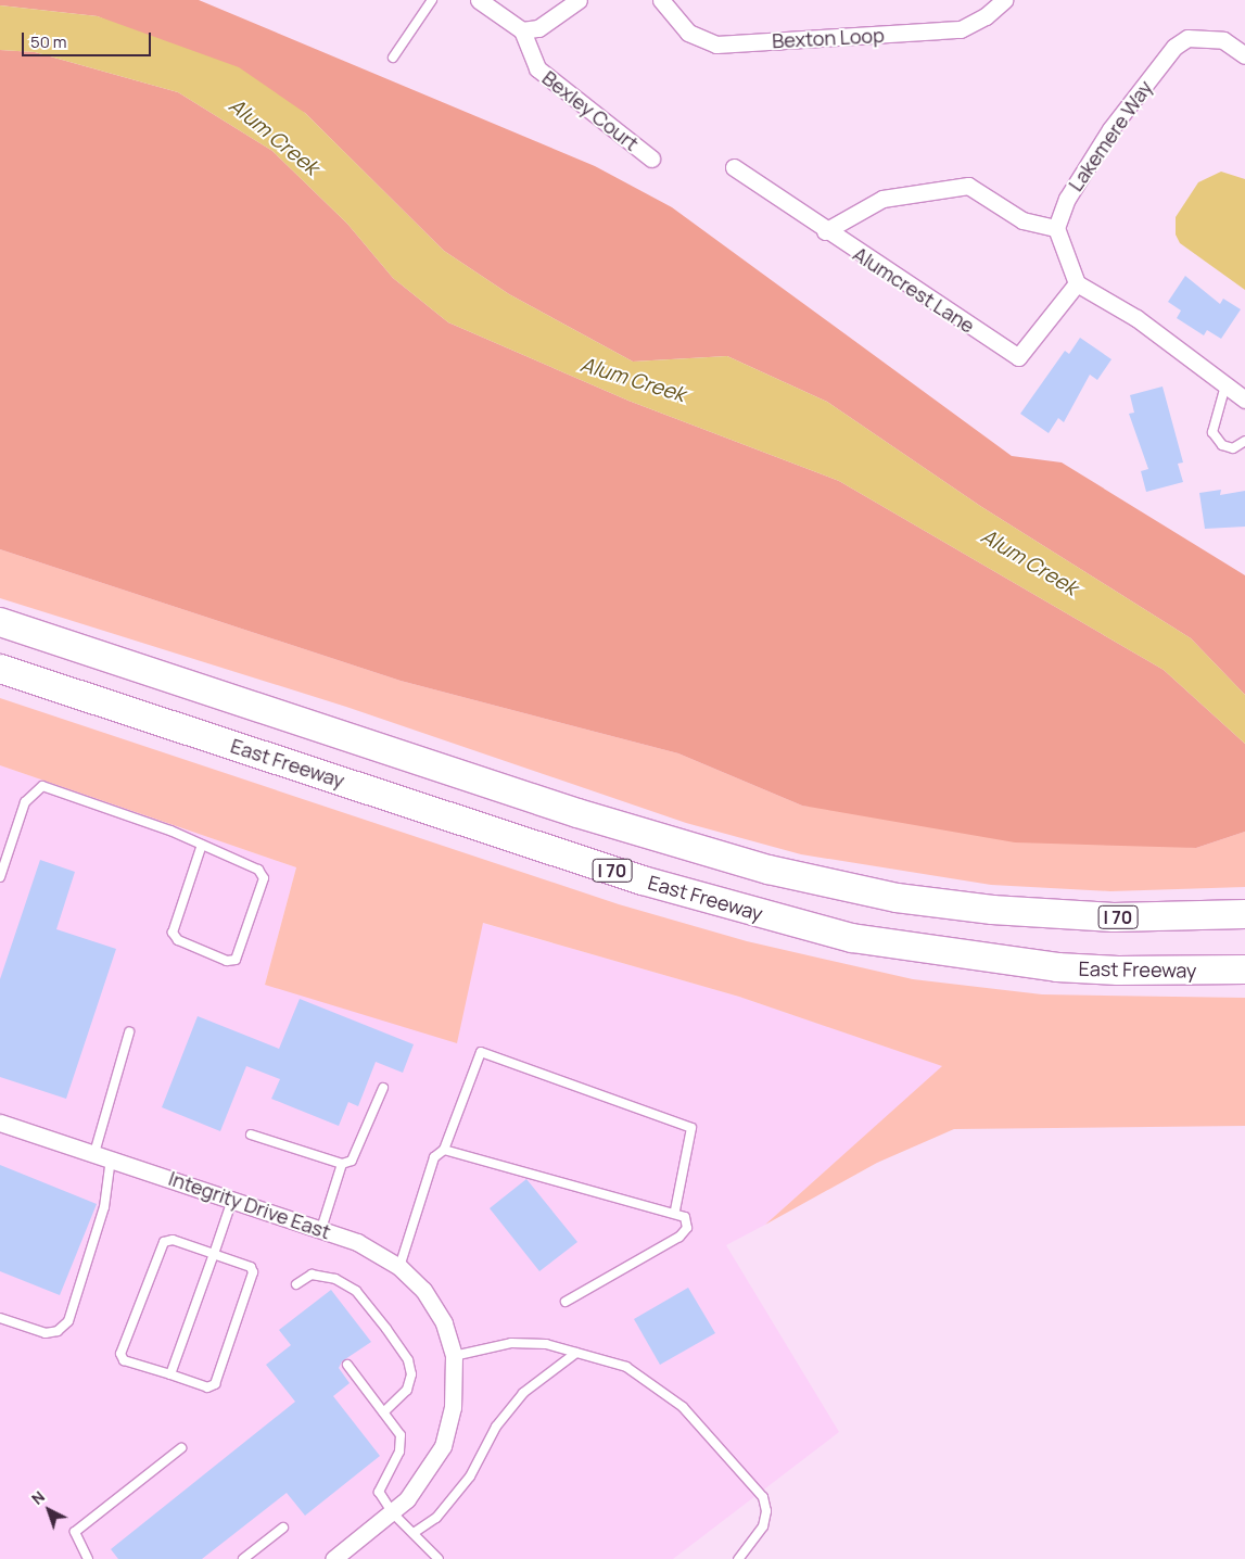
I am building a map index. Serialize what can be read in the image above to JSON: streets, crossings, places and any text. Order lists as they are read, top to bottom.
{
  "streets": {
    "highway": ["East Freeway", "I 70"],
    "street": [
      "Bexton Loop",
      "Bexley Court",
      "Lakemere Way",
      "Alumcrest Lane",
      "Integrity Drive East"
    ]
  },
  "water": ["Alum Creek"],
  "scale_bar": "50 m",
  "north": "top left"
}
